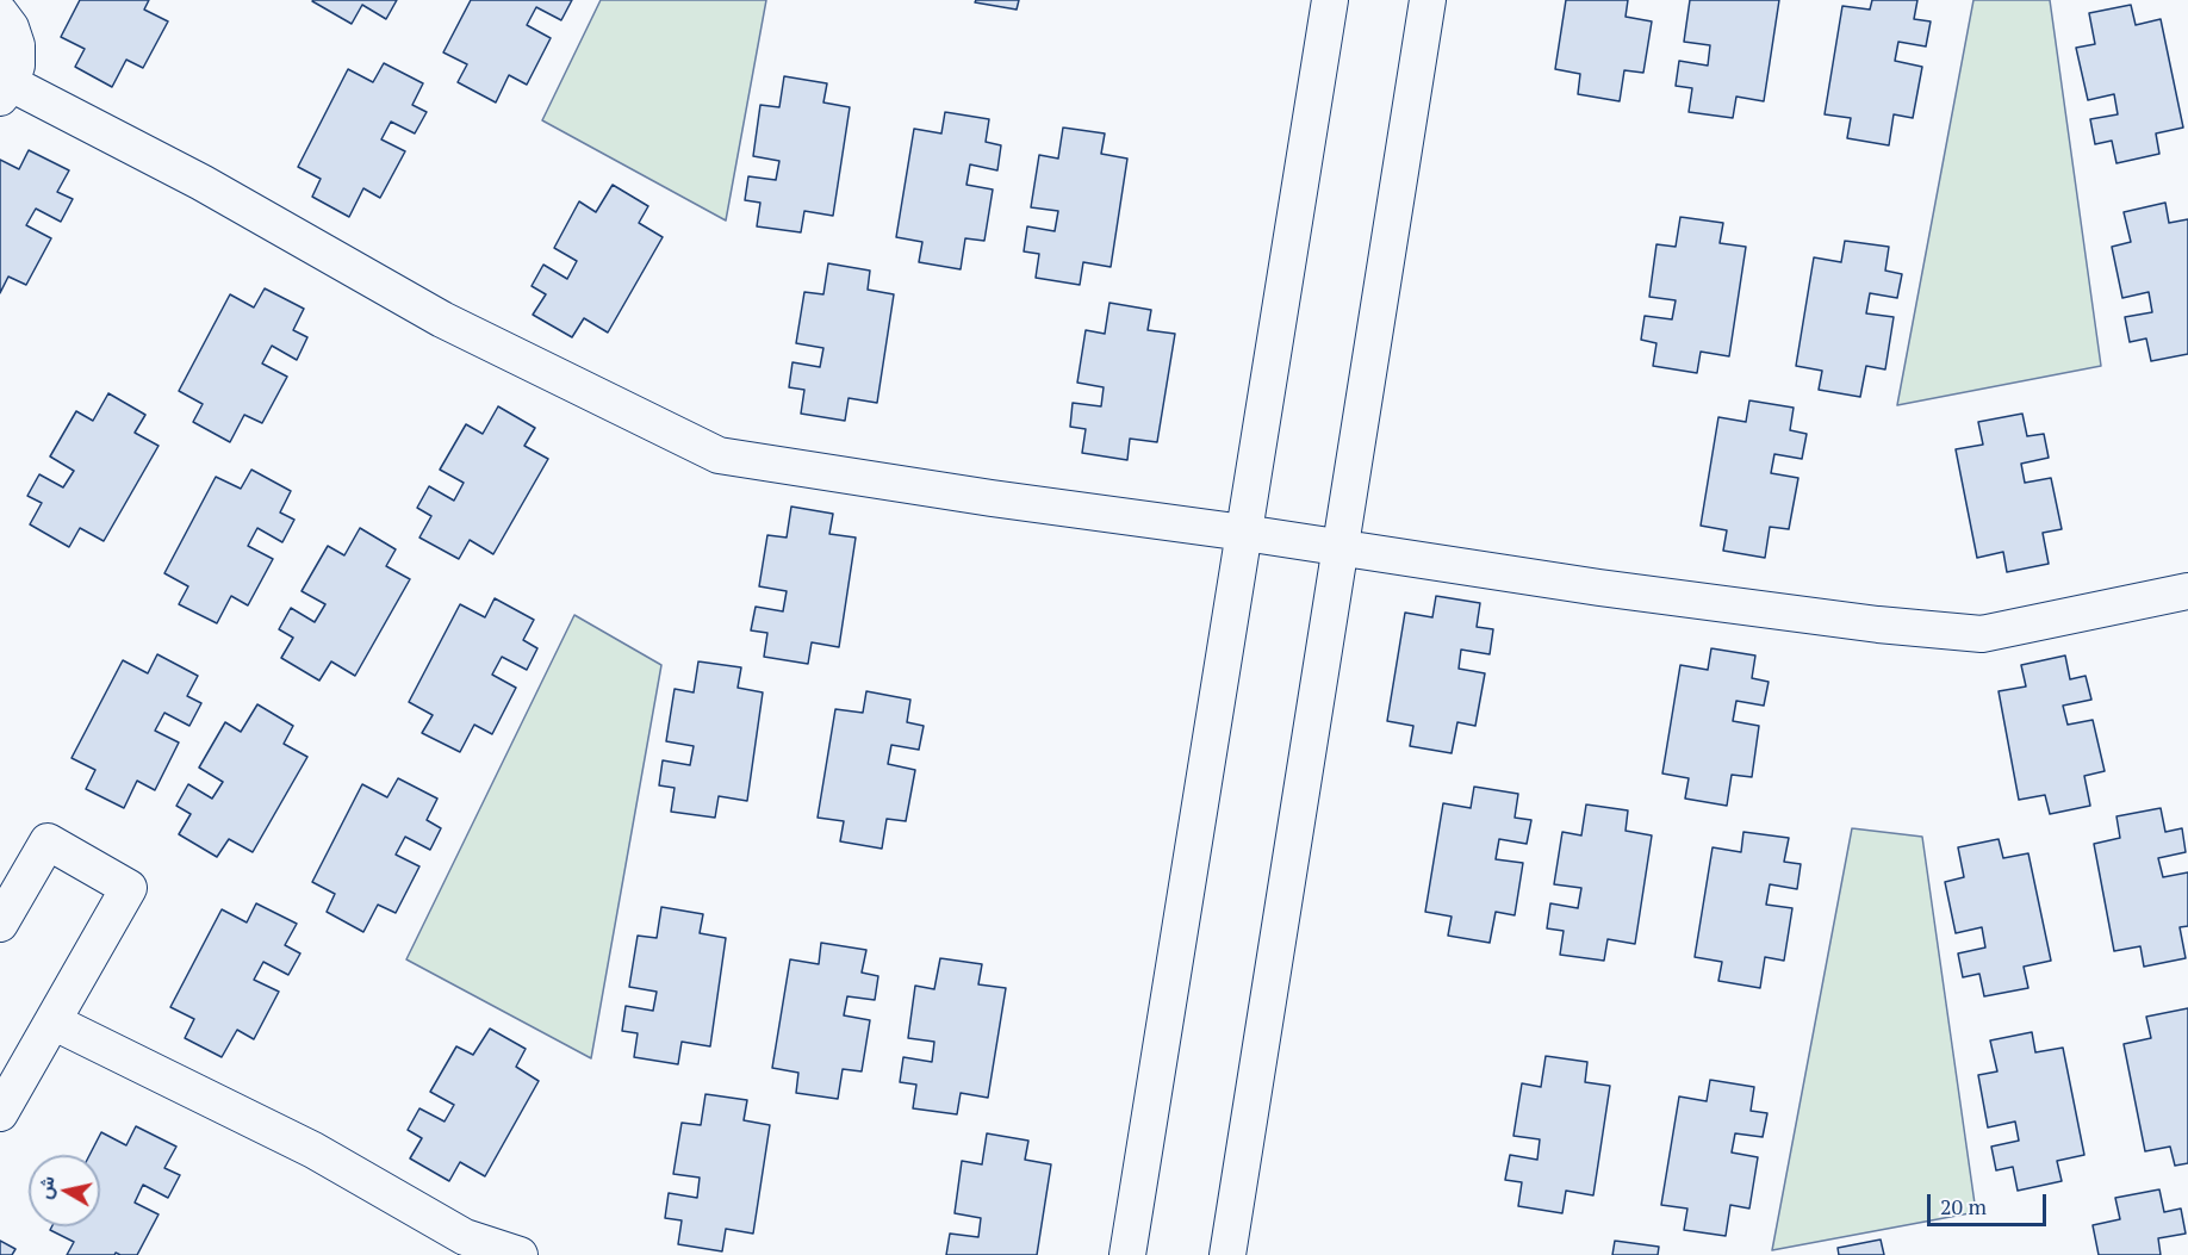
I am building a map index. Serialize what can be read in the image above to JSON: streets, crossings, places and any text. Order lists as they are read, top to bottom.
{
  "scale_bar": "20 m",
  "north": "left"
}
